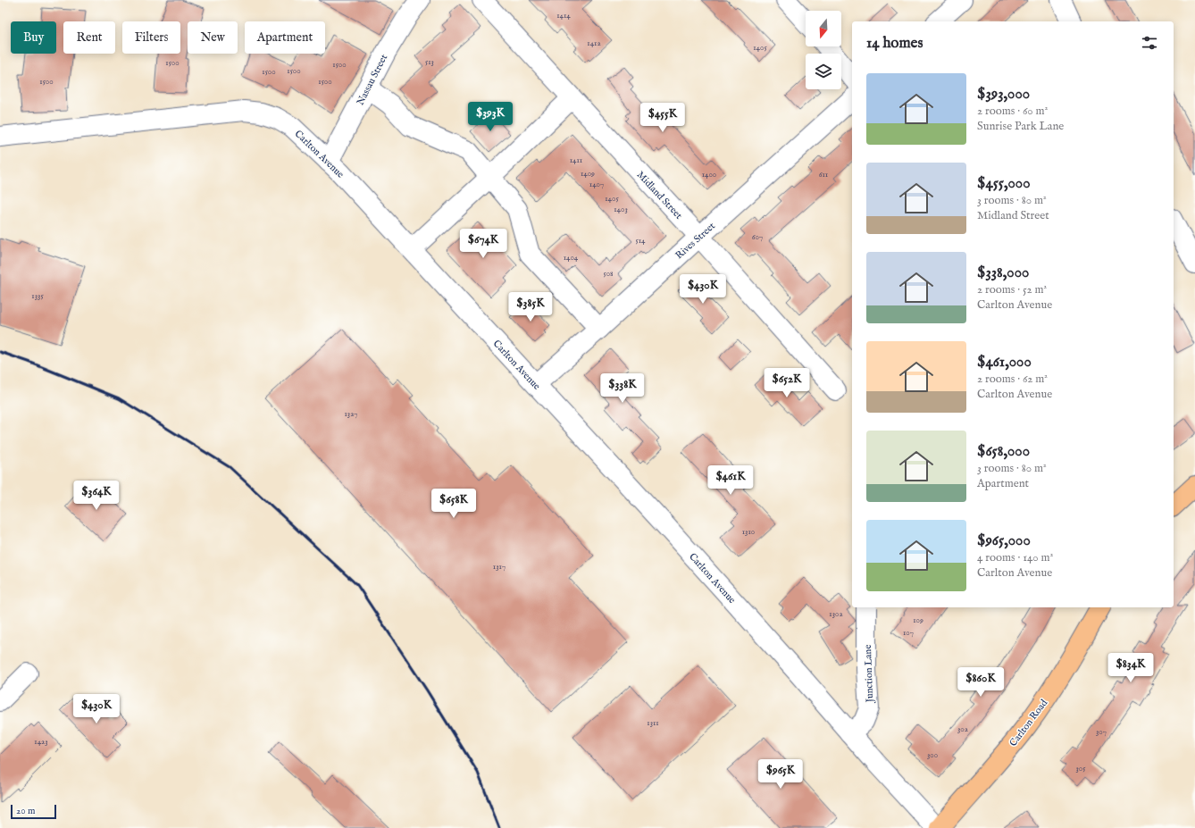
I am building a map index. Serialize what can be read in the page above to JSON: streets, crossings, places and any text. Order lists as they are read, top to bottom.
{
  "streets": {
    "main road": ["Carlton Road"],
    "street": [
      "Nassau Street",
      "Carlton Avenue",
      "Midland Street",
      "Rives Street",
      "Junction Lane"
    ]
  },
  "crossings": [
    ["Nassau Street", "Carlton Avenue"],
    ["Carlton Avenue", "Rives Street"],
    ["Carlton Avenue", "Junction Lane"],
    ["Midland Street", "Rives Street"]
  ],
  "house_numbers": [
    "1414",
    "1412",
    "1405",
    "513",
    "1500",
    "1500",
    "1500",
    "1500",
    "1500",
    "1500",
    "1411",
    "1409",
    "1400",
    "611",
    "1407",
    "1405",
    "1403",
    "607",
    "514",
    "1404",
    "508",
    "1335",
    "1327",
    "1310",
    "1317",
    "1302",
    "109",
    "107",
    "1311",
    "302",
    "307",
    "1423",
    "300",
    "305"
  ],
  "scale_bar": "20 m",
  "north": "bottom",
  "page": {
    "chip": [
      "Buy",
      "Rent",
      "Filters",
      "New",
      "Apartment"
    ],
    "heading": "14 homes",
    "list": [
      {
        "name": "$393,000",
        "note": "2 rooms · 60 m² · Sunrise Park Lane"
      },
      {
        "name": "$455,000",
        "note": "3 rooms · 80 m² · Midland Street"
      },
      {
        "name": "$338,000",
        "note": "2 rooms · 52 m² · Carlton Avenue"
      },
      {
        "name": "$461,000",
        "note": "2 rooms · 62 m² · Carlton Avenue"
      },
      {
        "name": "$658,000",
        "note": "3 rooms · 80 m² · Apartment"
      },
      {
        "name": "$965,000",
        "note": "4 rooms · 140 m² · Carlton Avenue"
      }
    ],
    "price": [
      "$393K",
      "$455K",
      "$674K",
      "$430K",
      "$385K",
      "$652K",
      "$338K",
      "$461K",
      "$364K",
      "$658K",
      "$834K",
      "$860K",
      "$430K",
      "$965K"
    ],
    "scale": "20 m"
  }
}
